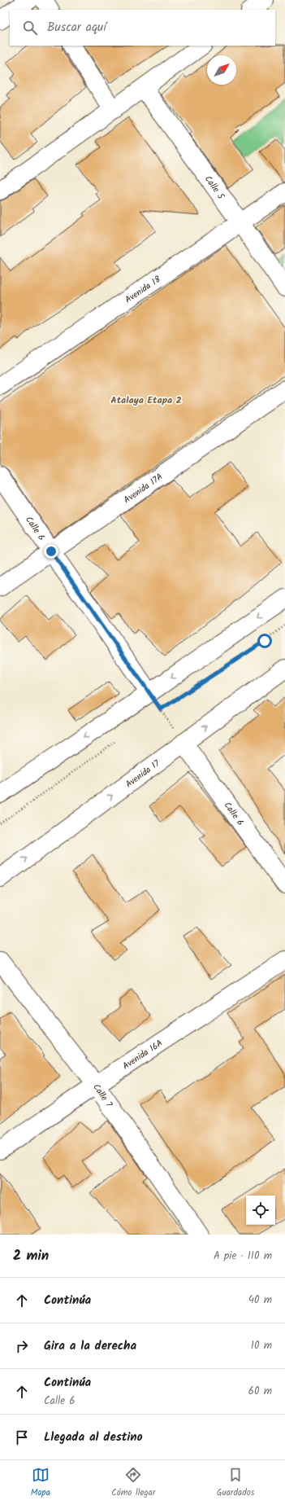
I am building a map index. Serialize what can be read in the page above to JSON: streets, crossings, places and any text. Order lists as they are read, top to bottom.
{
  "streets": {
    "street": [
      "Calle 5",
      "Avenida 18",
      "Avenida 17A",
      "Calle 6",
      "Avenida 17",
      "Avenida 16A",
      "Calle 7"
    ]
  },
  "crossings": [
    ["Calle 5", "Avenida 18"],
    ["Avenida 17A", "Calle 6"],
    ["Calle 6", "Avenida 17"],
    ["Avenida 16A", "Calle 7"]
  ],
  "districts": ["Atalaya Etapa 2"],
  "north": "top right",
  "page": {
    "search": "Buscar aquí",
    "heading": ["2 min", "A pie · 110 m"],
    "list": [
      ["Continúa", "40 m"],
      ["Gira a la derecha", "10 m"],
      ["Continúa", "Calle 6", "60 m"],
      "Llegada al destino"
    ],
    "nav": ["Mapa", "Cómo llegar", "Guardados"]
  }
}
